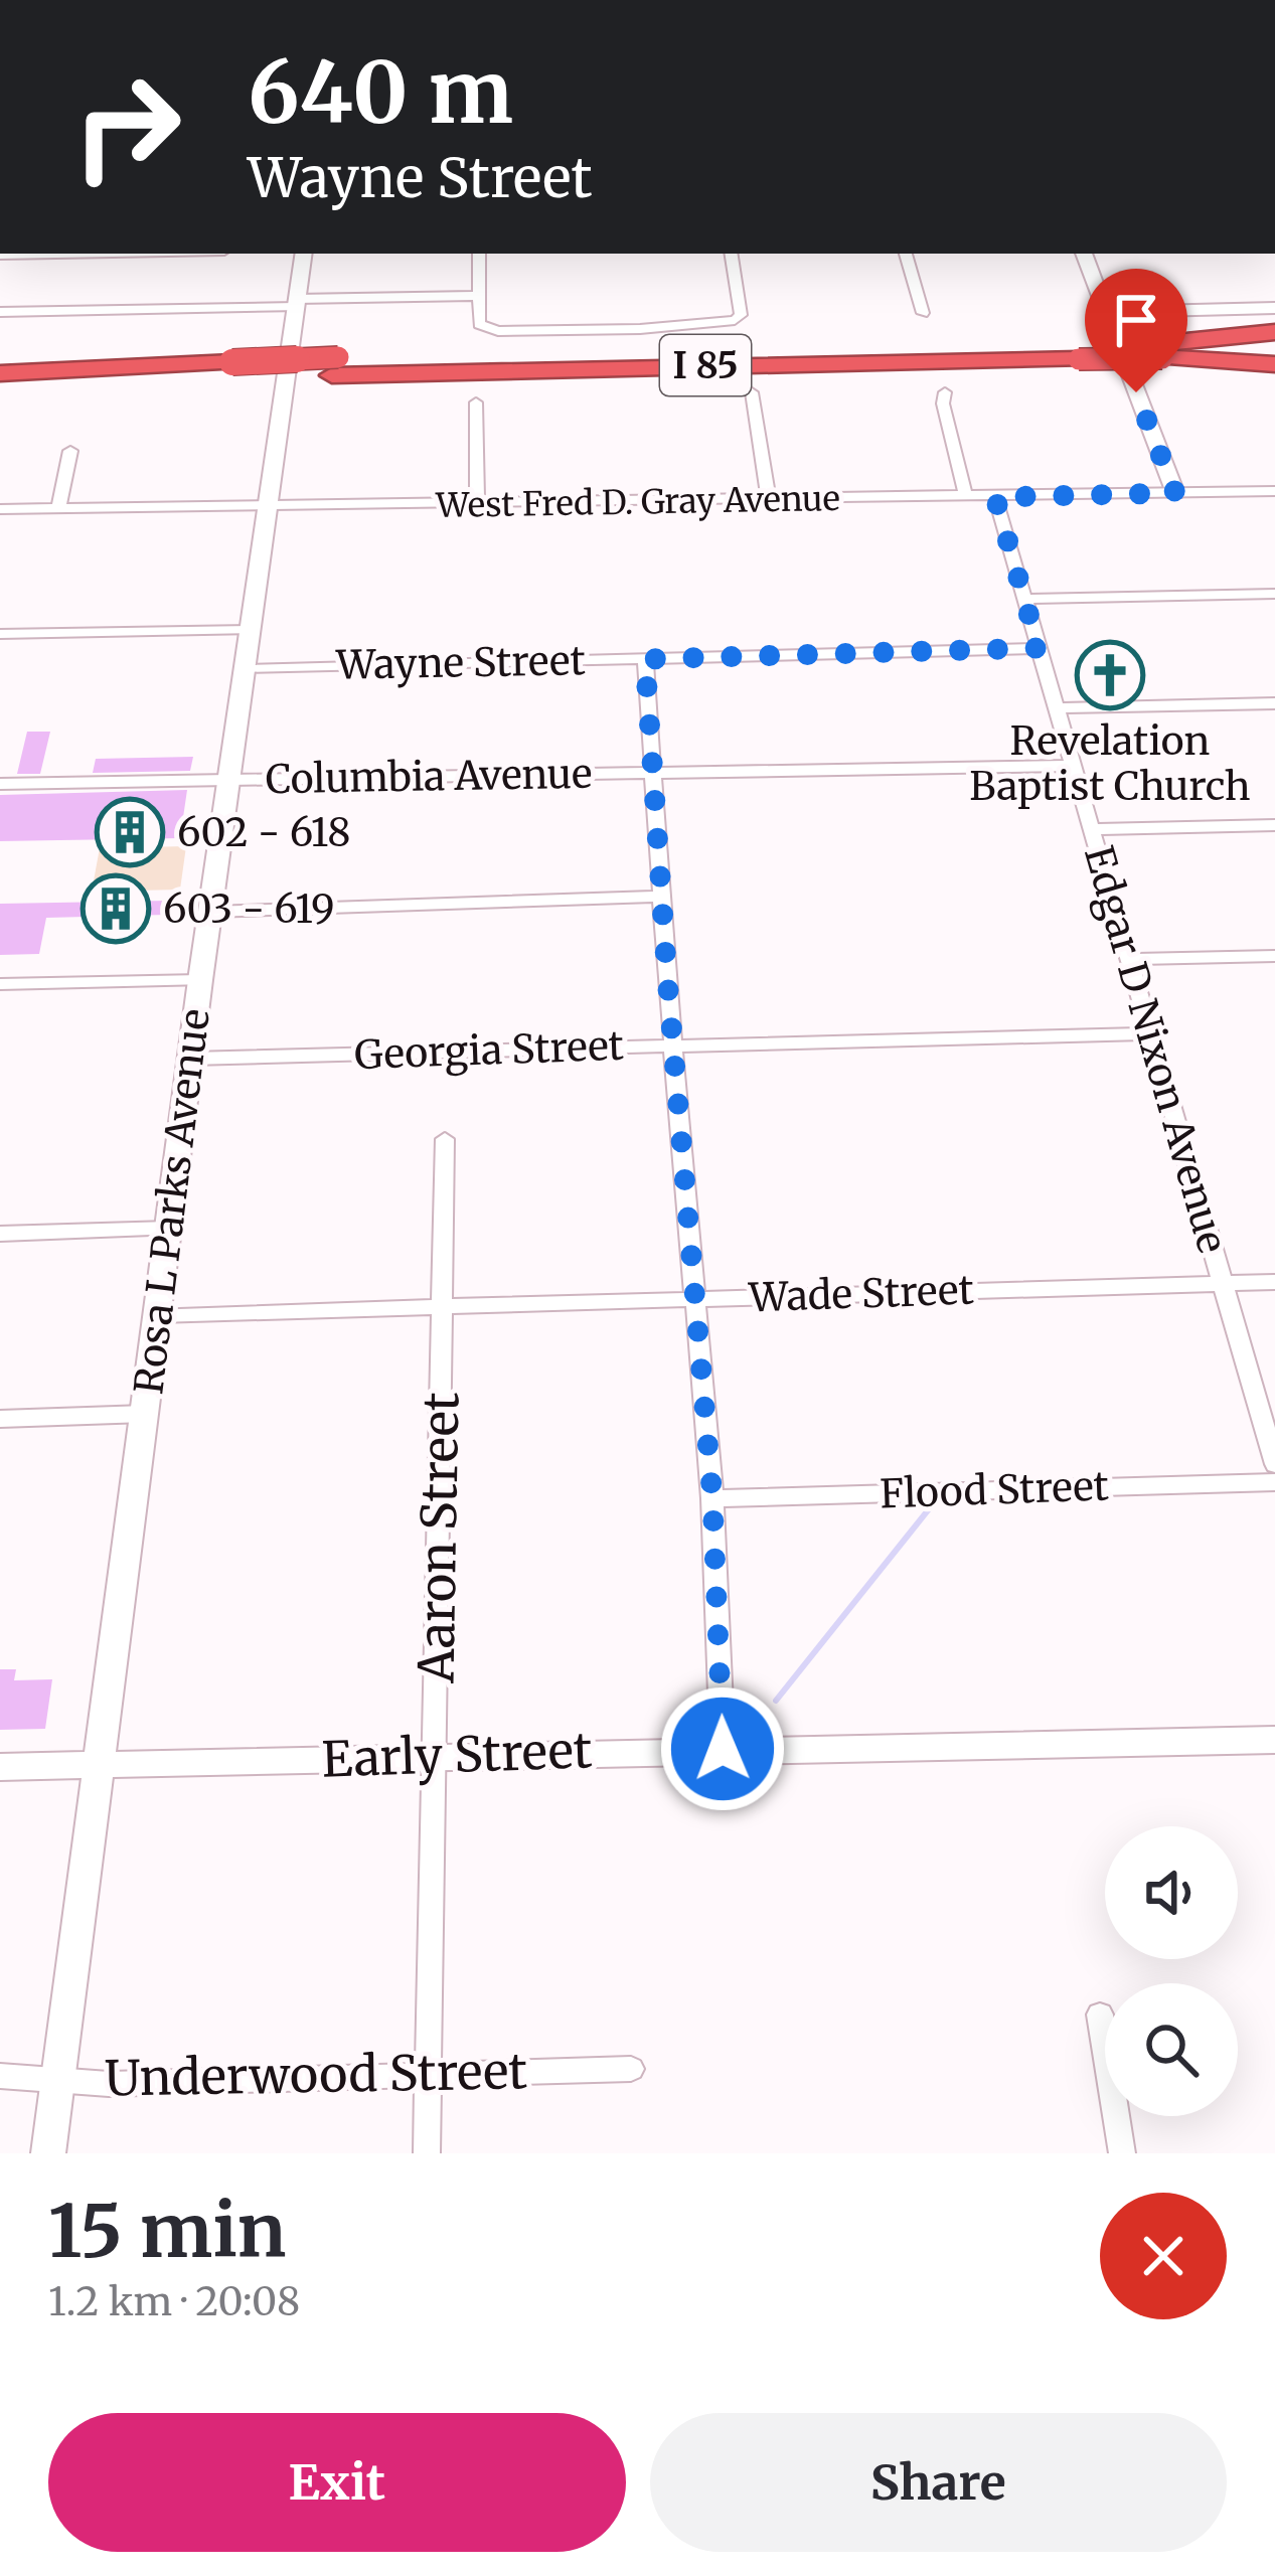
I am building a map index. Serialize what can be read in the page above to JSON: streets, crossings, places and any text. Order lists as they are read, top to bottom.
{
  "streets": {
    "highway": ["I 85"],
    "street": [
      "West Fred D. Gray Avenue",
      "Wayne Street",
      "Columbia Avenue",
      "Edgar D Nixon Avenue",
      "Georgia Street",
      "Rosa L Parks Avenue",
      "Wade Street",
      "Flood Street",
      "Aaron Street",
      "Early Street",
      "Underwood Street"
    ]
  },
  "crossings": [
    ["West Fred D. Gray Avenue", "Edgar D Nixon Avenue"],
    ["West Fred D. Gray Avenue", "Rosa L Parks Avenue"],
    ["Wayne Street", "Edgar D Nixon Avenue"],
    ["Wayne Street", "Rosa L Parks Avenue"],
    ["Columbia Avenue", "Edgar D Nixon Avenue"],
    ["Columbia Avenue", "Rosa L Parks Avenue"],
    ["Edgar D Nixon Avenue", "Georgia Street"],
    ["Edgar D Nixon Avenue", "Wade Street"],
    ["Georgia Street", "Rosa L Parks Avenue"],
    ["Rosa L Parks Avenue", "Wade Street"],
    ["Rosa L Parks Avenue", "Early Street"],
    ["Rosa L Parks Avenue", "Underwood Street"],
    ["Wade Street", "Aaron Street"],
    ["Aaron Street", "Early Street"],
    ["Aaron Street", "Underwood Street"]
  ],
  "places": {
    "church": ["Revelation Baptist Church"],
    "building": ["602 - 618", "603 - 619"]
  },
  "page": {
    "turn": ["640 m", "Wayne Street"],
    "heading": ["15 min", "1.2 km · 20:08"],
    "buttons": ["Exit", "Share"]
  }
}
